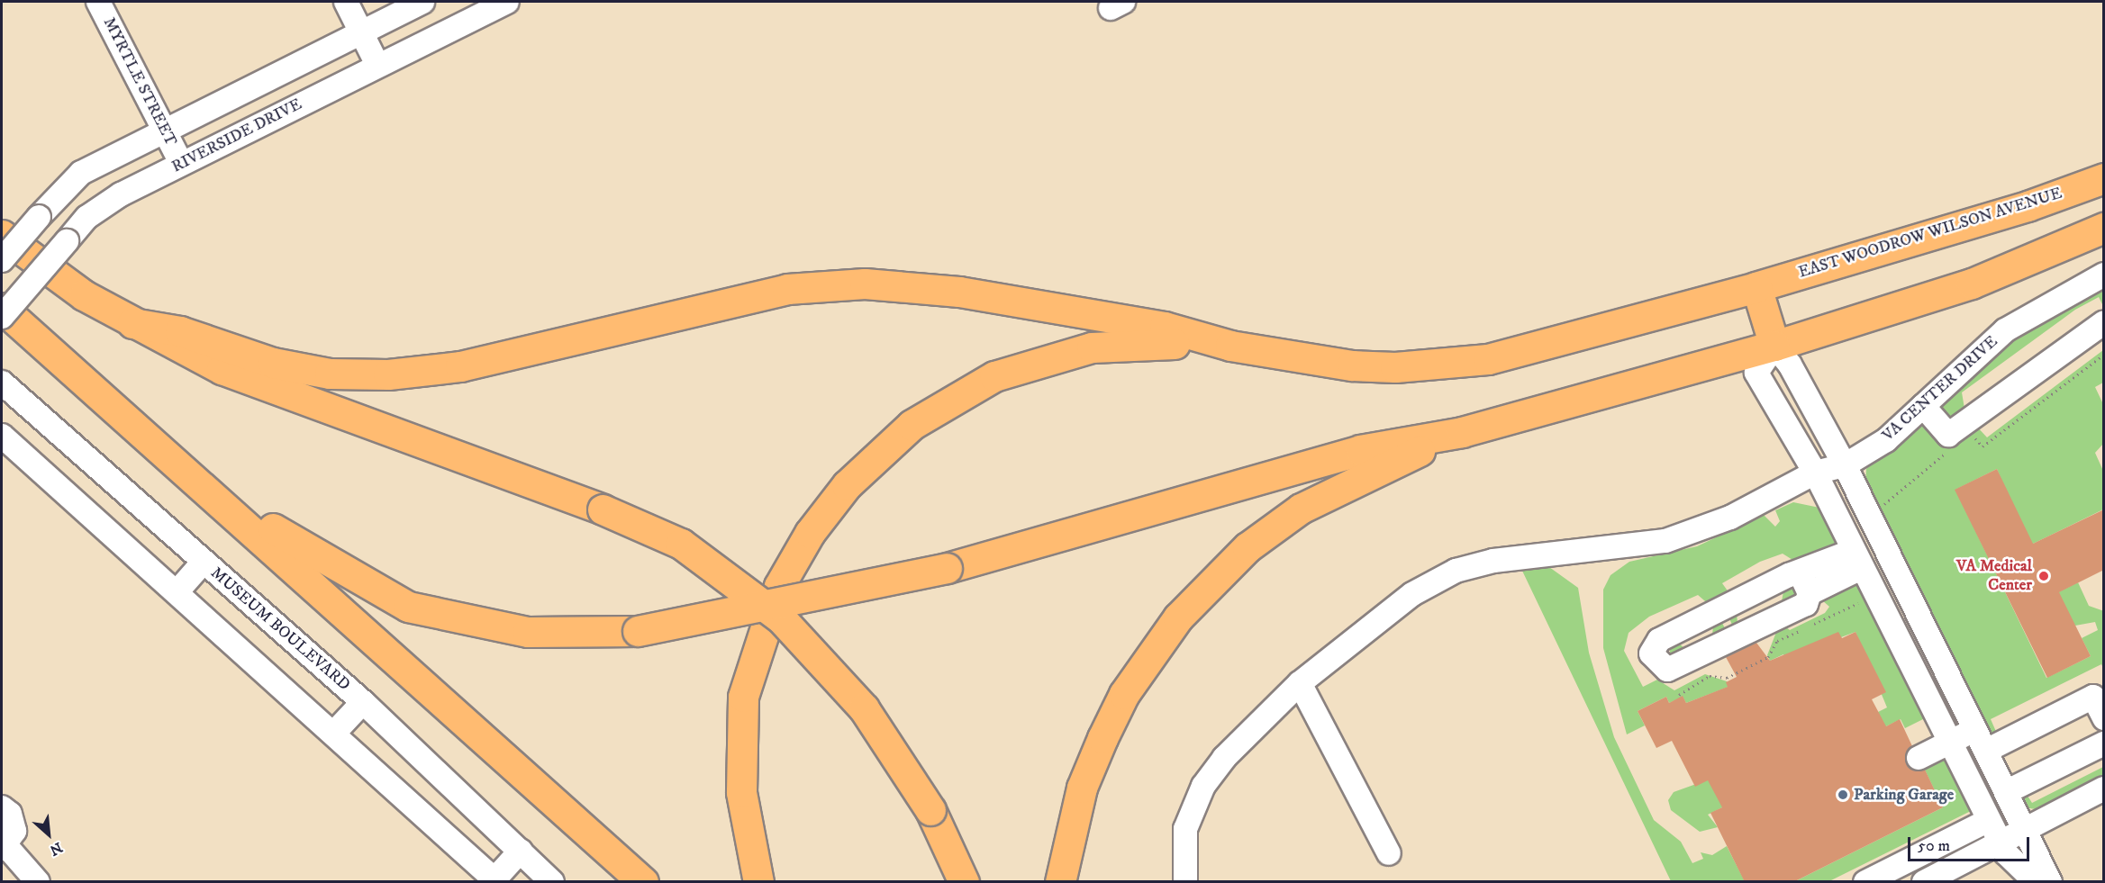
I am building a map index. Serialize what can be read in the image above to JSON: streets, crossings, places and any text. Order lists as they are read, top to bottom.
{
  "streets": {
    "main road": ["EAST WOODROW WILSON AVENUE"],
    "street": [
      "MYRTLE STREET",
      "RIVERSIDE DRIVE",
      "VA CENTER DRIVE",
      "MUSEUM BOULEVARD"
    ]
  },
  "crossings": [
    ["MYRTLE STREET", "RIVERSIDE DRIVE"]
  ],
  "places": ["VA Medical Center", "Parking Garage"],
  "scale_bar": "50 m",
  "north": "bottom right"
}
